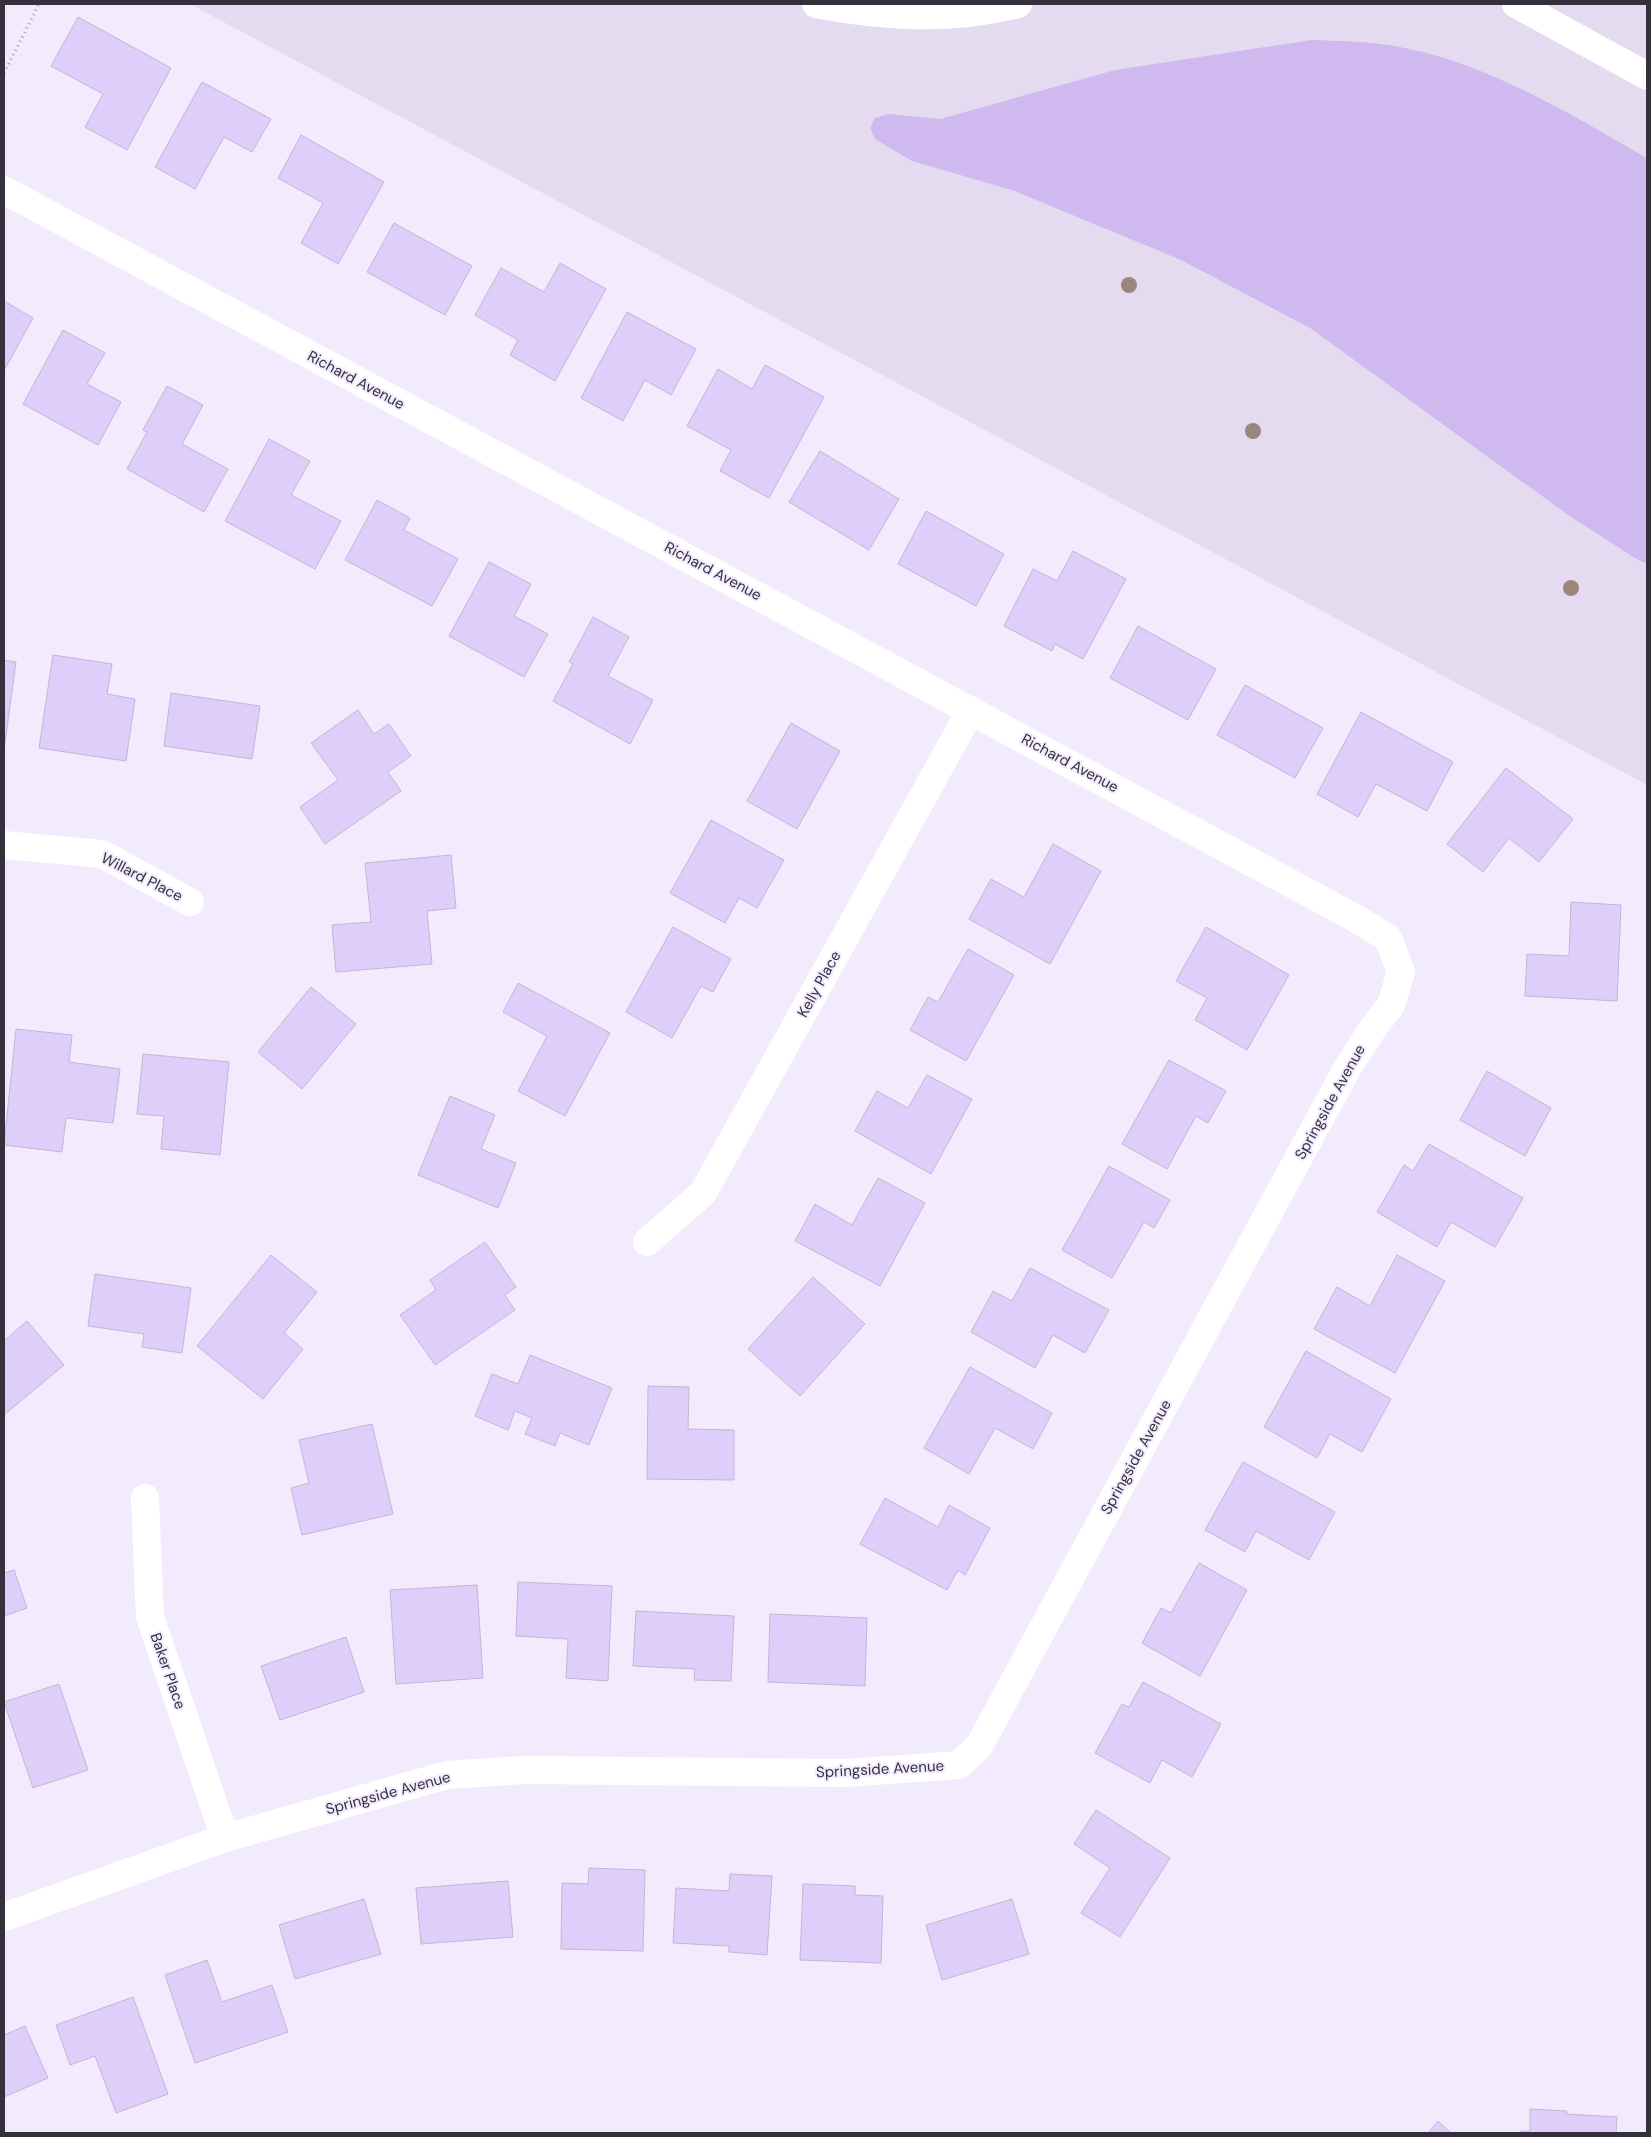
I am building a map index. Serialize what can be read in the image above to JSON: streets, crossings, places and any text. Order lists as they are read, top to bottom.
{
  "streets": {
    "street": [
      "Richard Avenue",
      "Willard Place",
      "Kelly Place",
      "Springside Avenue",
      "Baker Place"
    ]
  },
  "crossings": [
    ["Richard Avenue", "Kelly Place"],
    ["Richard Avenue", "Springside Avenue"],
    ["Springside Avenue", "Baker Place"]
  ]
}
